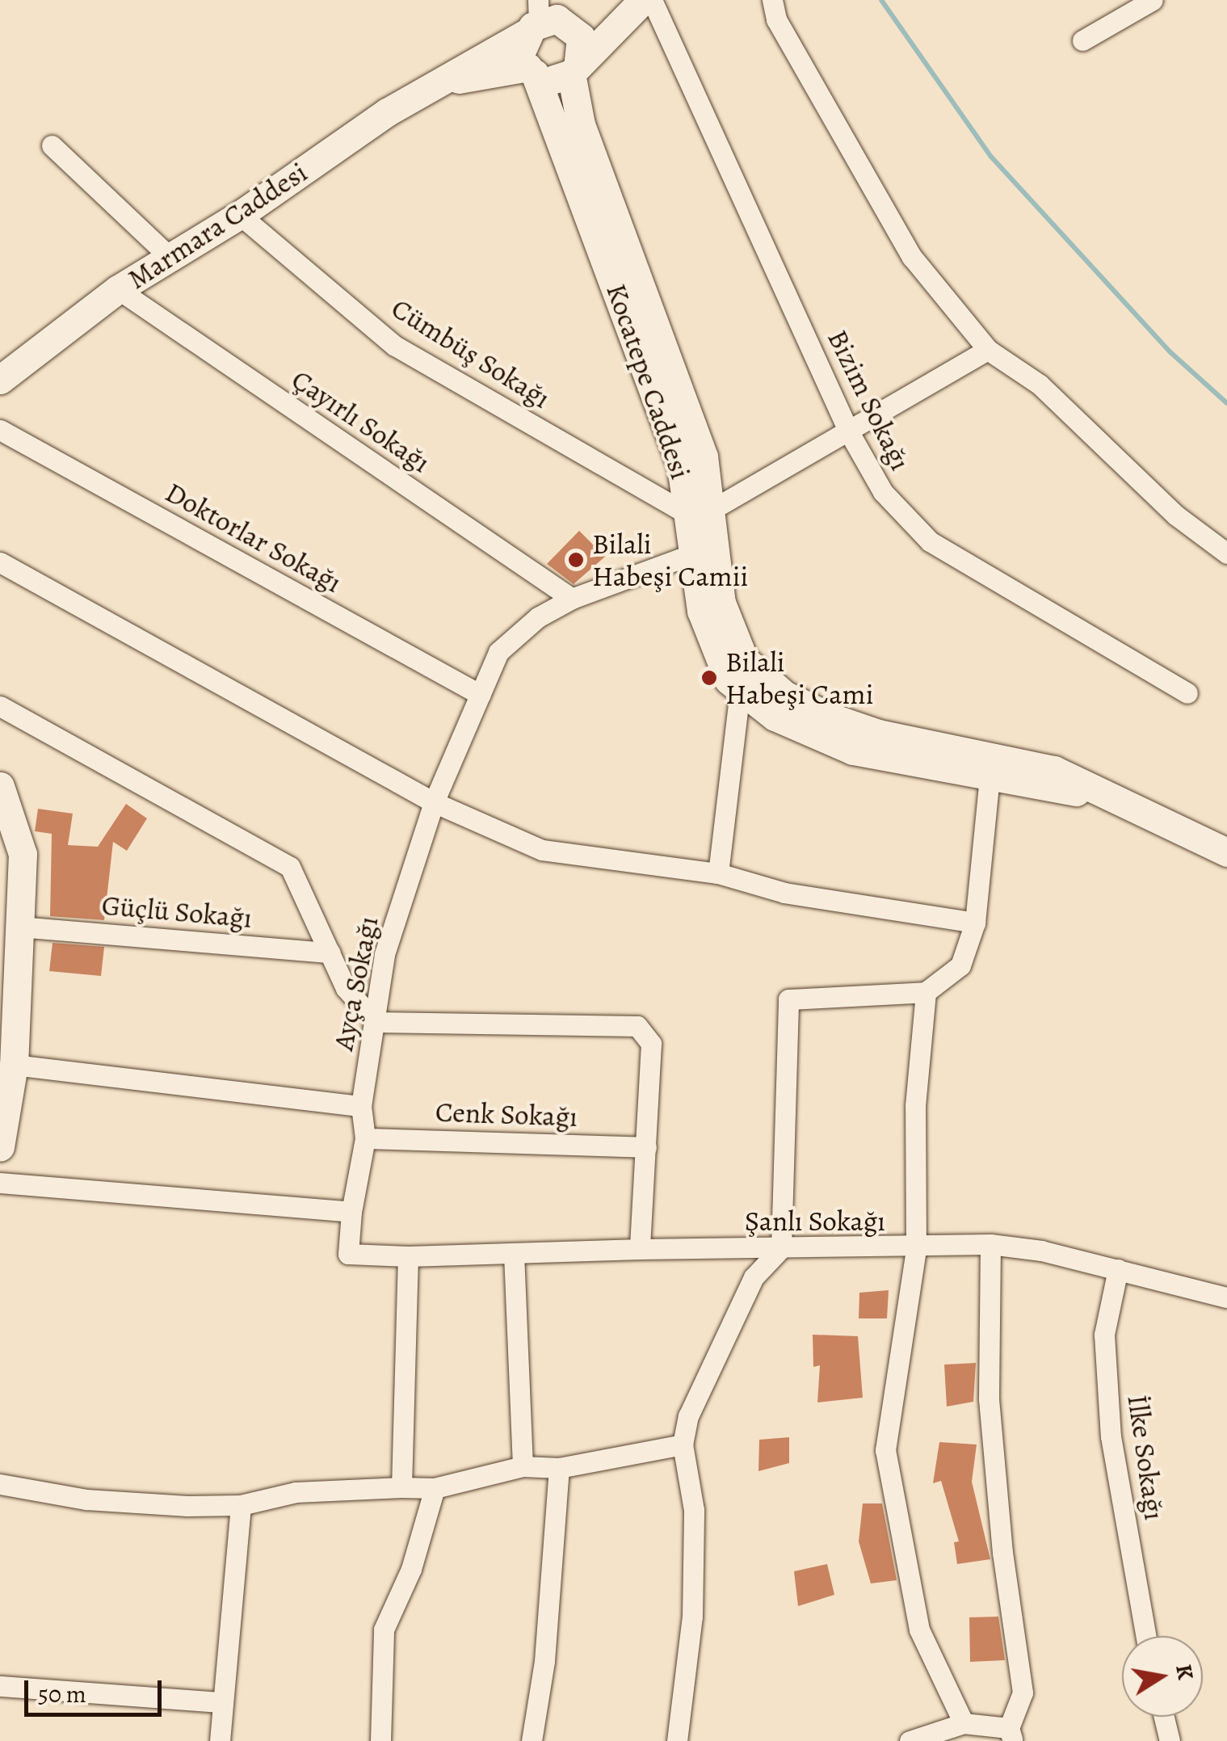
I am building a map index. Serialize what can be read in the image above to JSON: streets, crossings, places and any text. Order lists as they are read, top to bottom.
{
  "streets": {
    "main road": ["Marmara Caddesi", "Kocatepe Caddesi"],
    "street": [
      "Cümbüş Sokağı",
      "Bizim Sokağı",
      "Çayırlı Sokağı",
      "Doktorlar Sokağı",
      "Güçlü Sokağı",
      "Ayça Sokağı",
      "Cenk Sokağı",
      "Şanlı Sokağı",
      "İlke Sokağı"
    ]
  },
  "crossings": [
    ["Marmara Caddesi", "Cümbüş Sokağı"],
    ["Marmara Caddesi", "Kocatepe Caddesi"],
    ["Marmara Caddesi", "Çayırlı Sokağı"],
    ["Cümbüş Sokağı", "Kocatepe Caddesi"],
    ["Kocatepe Caddesi", "Ayça Sokağı"],
    ["Çayırlı Sokağı", "Ayça Sokağı"],
    ["Doktorlar Sokağı", "Ayça Sokağı"],
    ["Ayça Sokağı", "Cenk Sokağı"],
    ["Ayça Sokağı", "Şanlı Sokağı"],
    ["Şanlı Sokağı", "İlke Sokağı"]
  ],
  "places": ["Bilali Habeşi Camii", "Bilali Habeşi Cami"],
  "scale_bar": "50 m",
  "north": "right"
}
